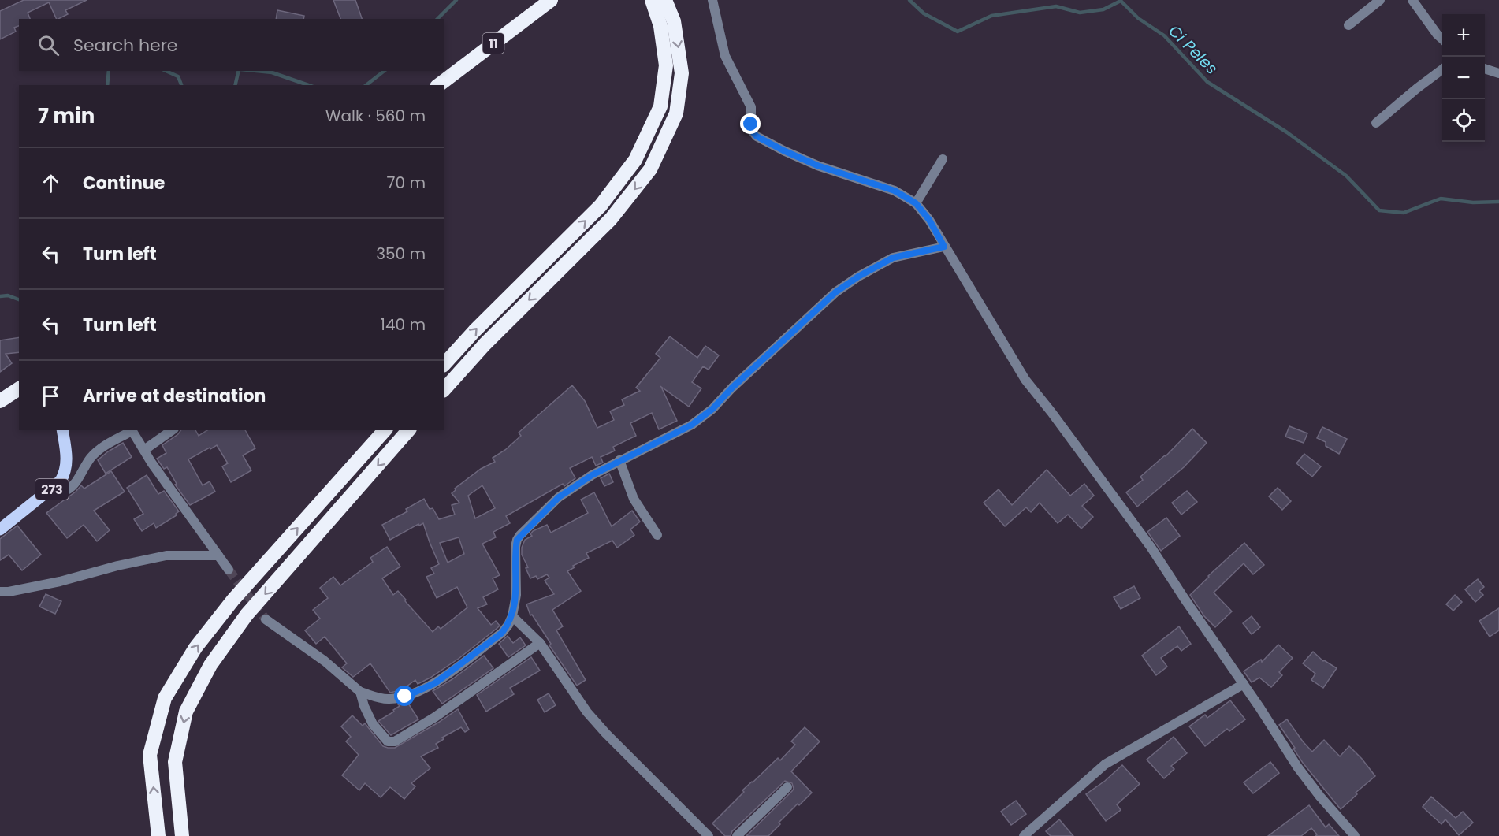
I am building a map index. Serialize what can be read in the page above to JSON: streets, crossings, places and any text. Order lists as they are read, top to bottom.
{
  "streets": {
    "highway": ["11"],
    "main road": ["273"]
  },
  "water": ["Ci Peles"],
  "page": {
    "map_buttons": ["+", "−"],
    "search": "Search here",
    "heading": ["7 min", "Walk · 560 m"],
    "list": [
      ["Continue", "70 m"],
      ["Turn left", "350 m"],
      ["Turn left", "140 m"],
      "Arrive at destination"
    ]
  }
}
